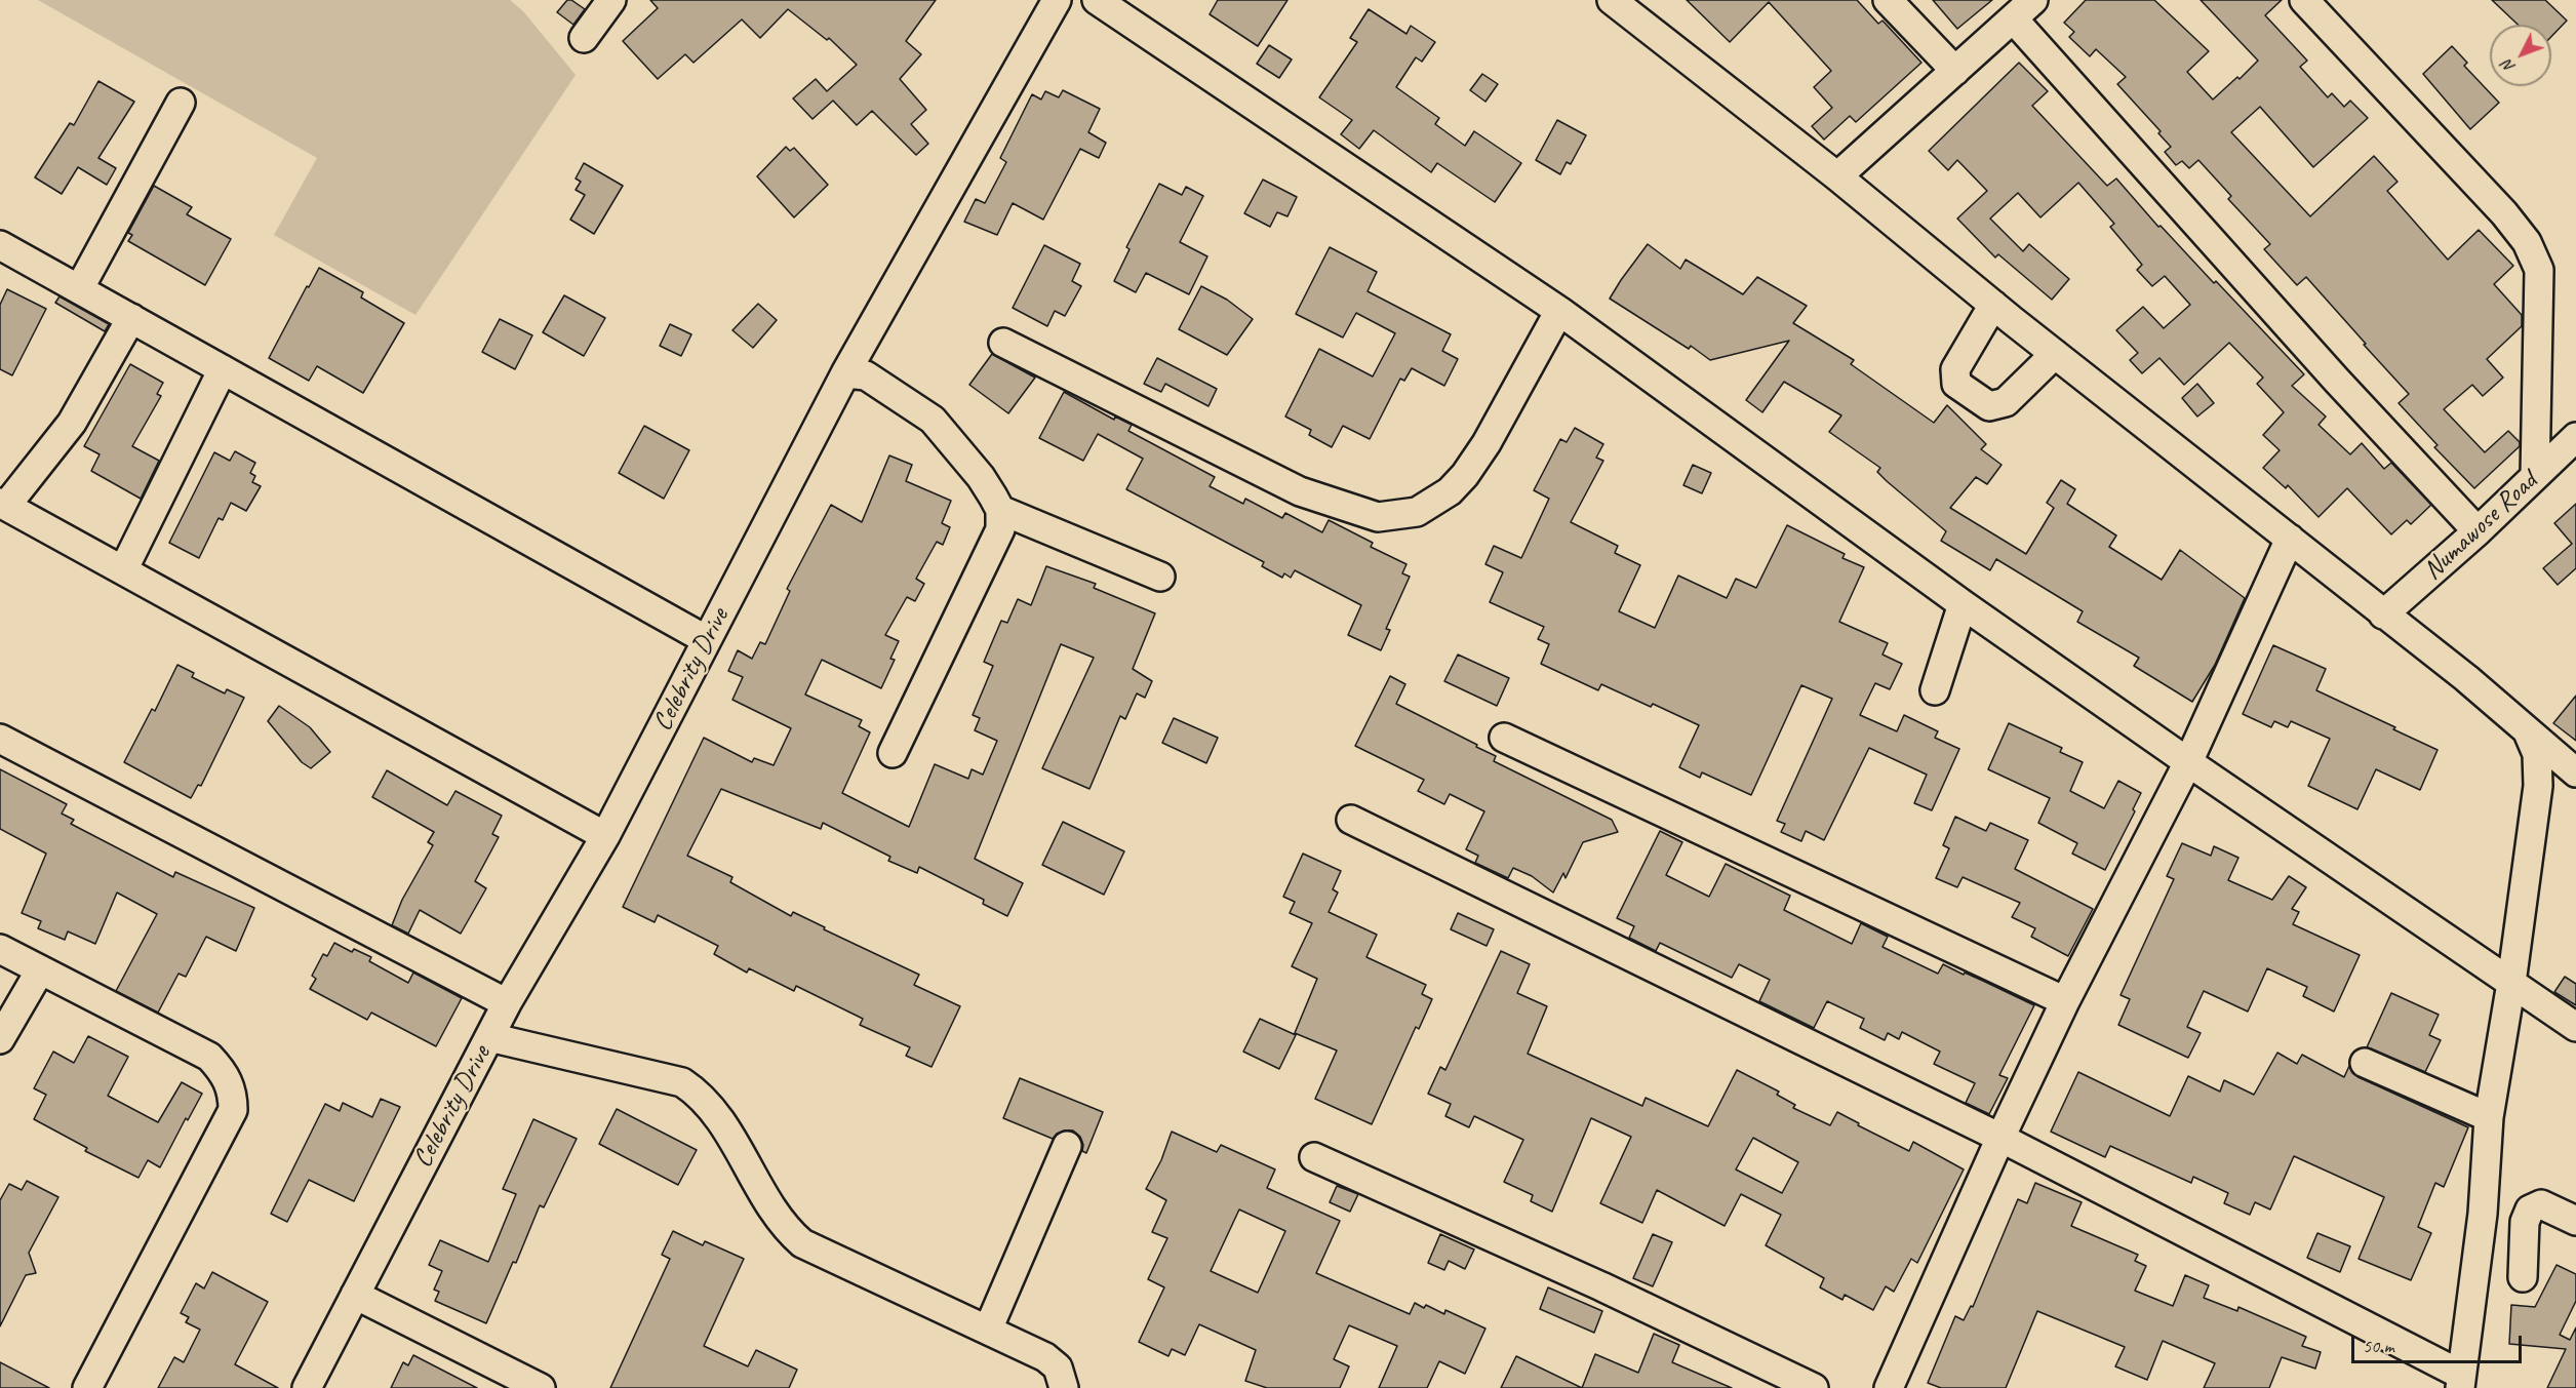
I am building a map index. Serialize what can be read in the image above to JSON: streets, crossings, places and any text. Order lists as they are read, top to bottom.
{
  "streets": {
    "street": ["Numawose Road", "Celebrity Drive"]
  },
  "scale_bar": "50 m",
  "north": "bottom left"
}
